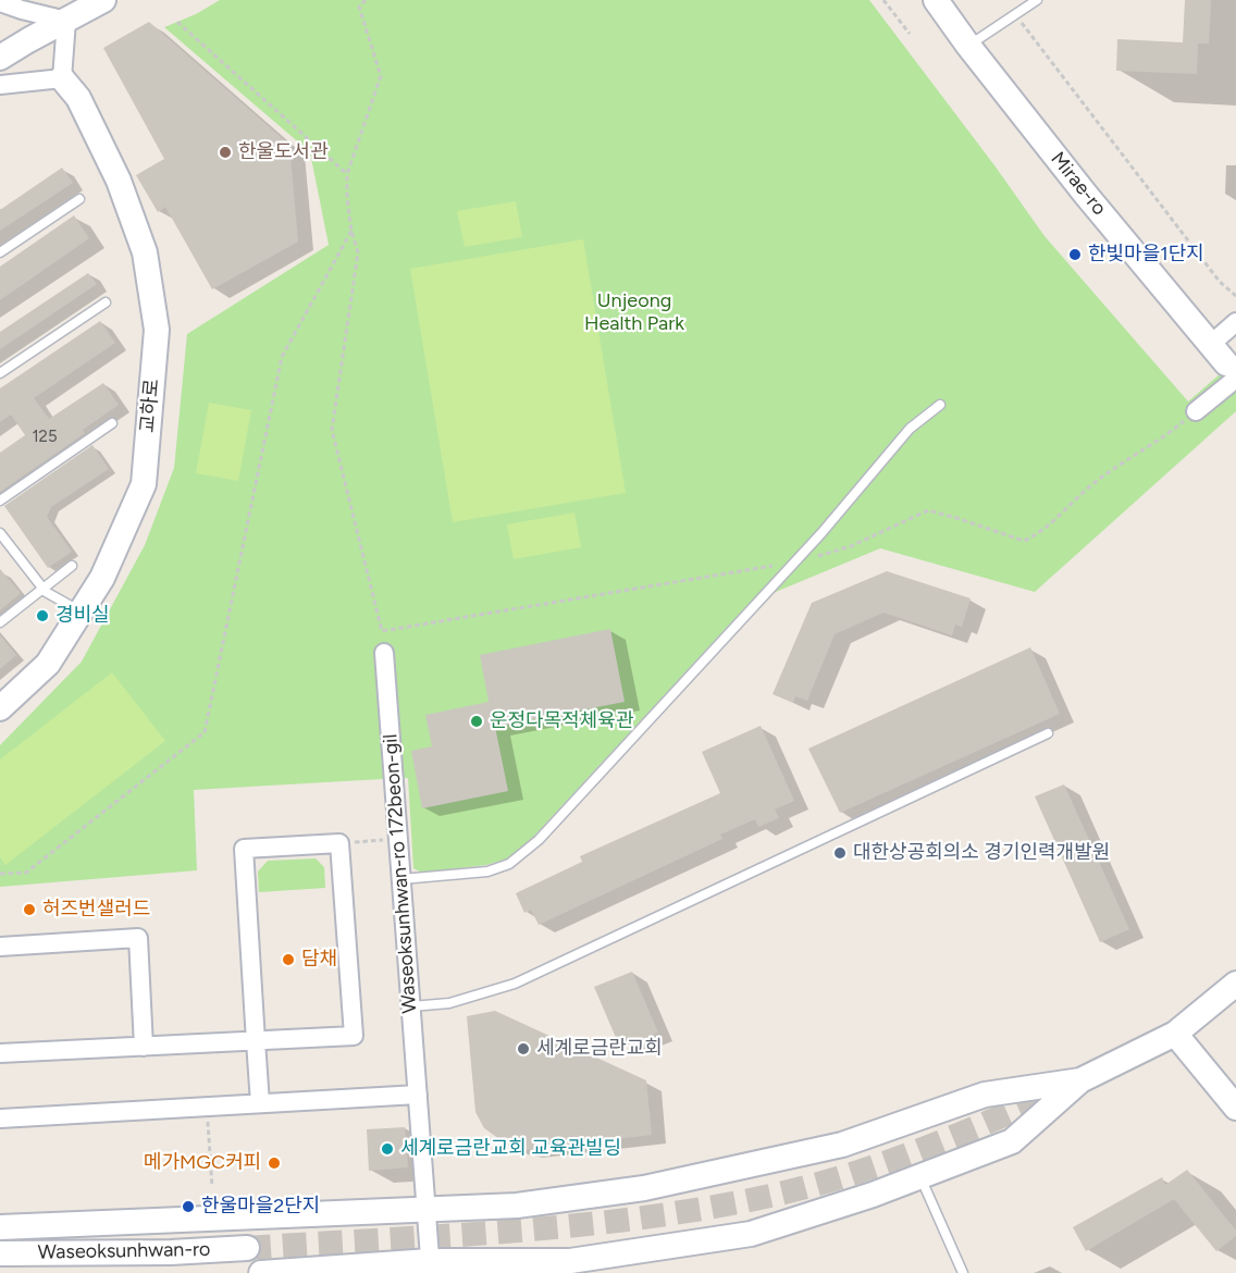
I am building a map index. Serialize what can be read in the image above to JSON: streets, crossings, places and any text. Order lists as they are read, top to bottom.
{
  "streets": {
    "street": [
      "Mirae-ro",
      "교하로",
      "Waseoksunhwan-ro 172beon-gil",
      "Waseoksunhwan-ro"
    ]
  },
  "parks": ["Unjeong Health Park"],
  "places": [
    "한울도서관",
    "한빛마을1단지",
    "경비실",
    "운정다목적체육관",
    "대한상공회의소 경기인력개발원",
    "허즈번샐러드",
    "담채",
    "세계로금란교회",
    "세계로금란교회 교육관빌딩",
    "메가MGC커피",
    "한울마을2단지"
  ],
  "house_numbers": ["125"]
}
